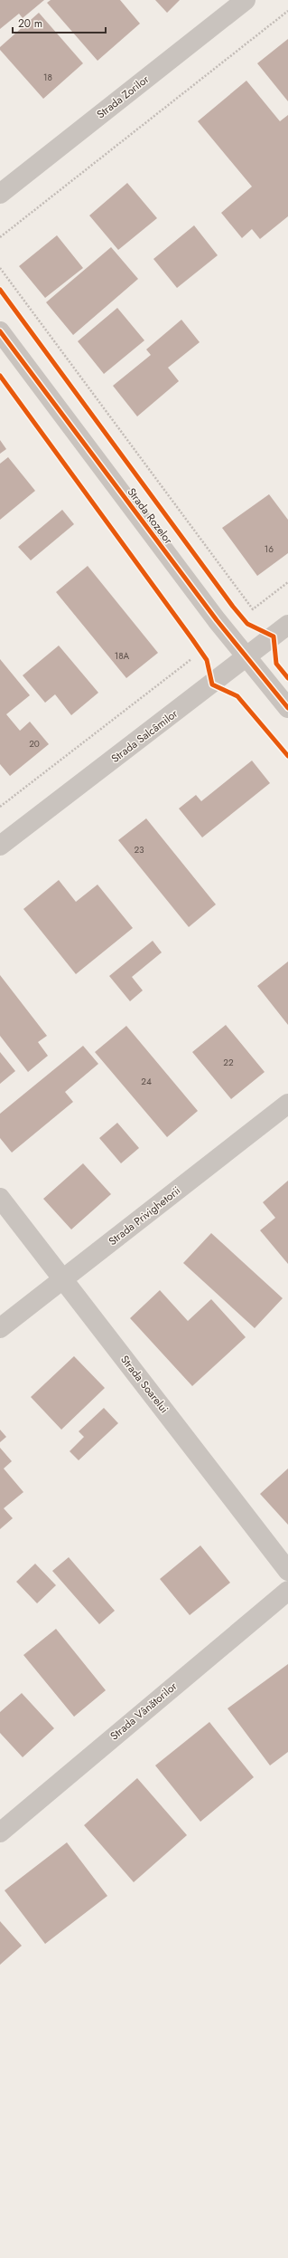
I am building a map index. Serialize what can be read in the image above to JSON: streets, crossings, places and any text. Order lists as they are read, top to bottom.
{
  "streets": {
    "street": [
      "Strada Zorilor",
      "Strada Rozelor",
      "Strada Salcâmilor",
      "Strada Privighetorii",
      "Strada Soarelui",
      "Strada Vânătorilor"
    ]
  },
  "crossings": [
    ["Strada Rozelor", "Strada Salcâmilor"],
    ["Strada Privighetorii", "Strada Soarelui"]
  ],
  "house_numbers": [
    "18",
    "16",
    "18A",
    "20",
    "23",
    "22",
    "24"
  ],
  "scale_bar": "20 m"
}
